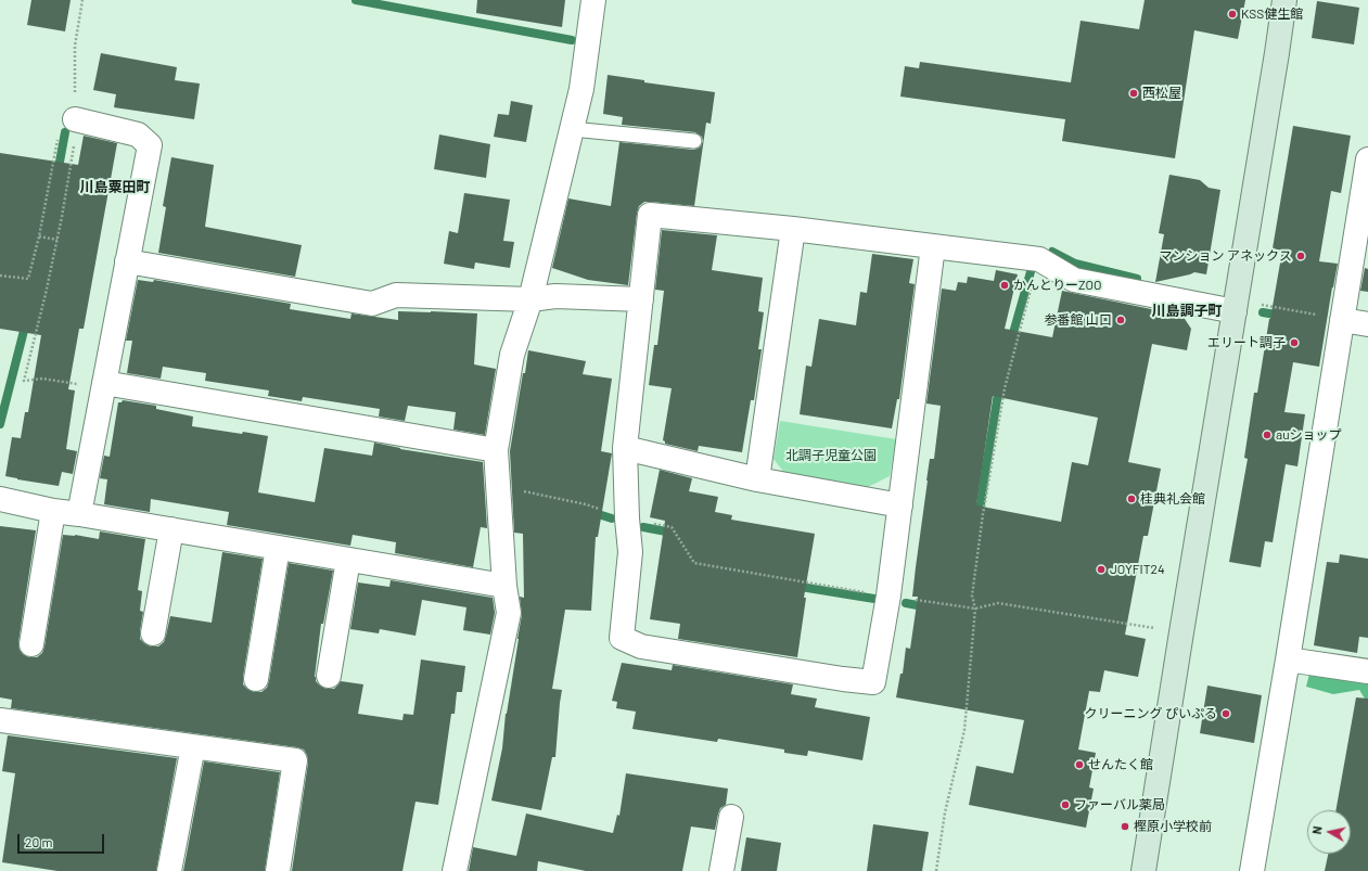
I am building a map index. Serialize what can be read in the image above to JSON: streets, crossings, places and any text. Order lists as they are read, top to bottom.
{
  "districts": ["川島粟田町", "川島調子町"],
  "parks": ["北調子児童公園"],
  "places": [
    "KSS健生館",
    "西松屋",
    "マンション アネックス",
    "かんとりーZOO",
    "参番館 山口",
    "エリート調子",
    "auショップ",
    "桂典礼会館",
    "JOYFIT24",
    "クリーニング ぴいぷる",
    "せんたく館",
    "ファーバル薬局",
    "樫原小学校前"
  ],
  "scale_bar": "20 m",
  "north": "left"
}
